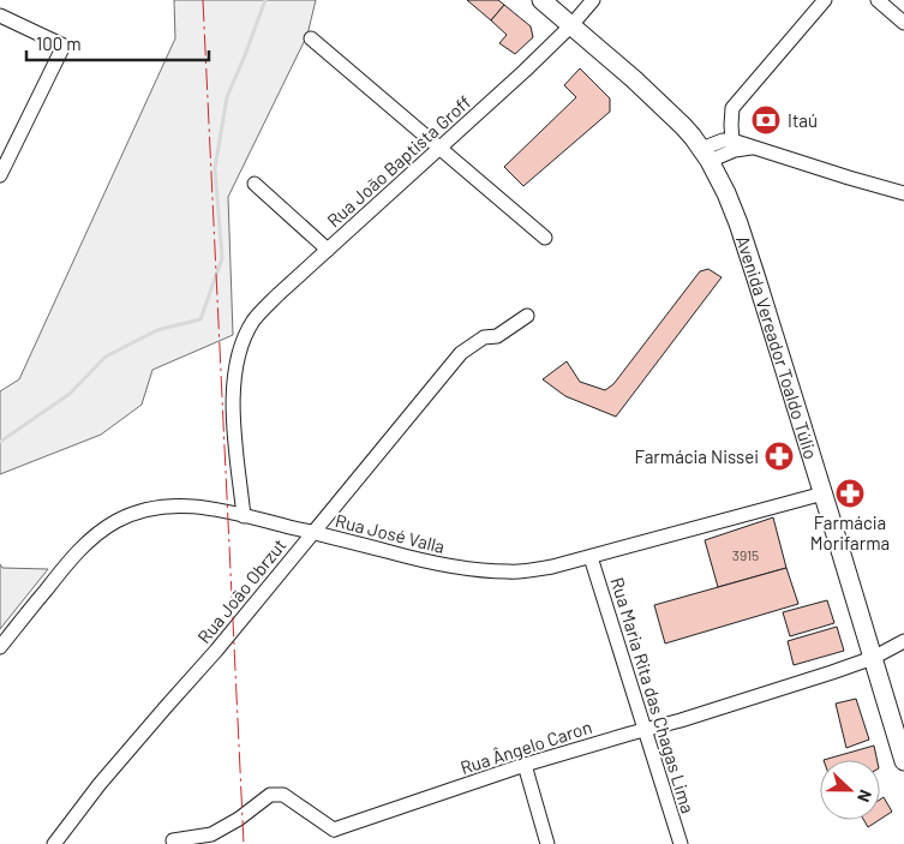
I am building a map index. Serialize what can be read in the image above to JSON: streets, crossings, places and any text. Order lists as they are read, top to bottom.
{
  "streets": {
    "main road": ["Avenida Vereador Toaldo Túlio"],
    "street": [
      "Rua João Baptista Groff",
      "Rua José Valla",
      "Rua João Obrzut",
      "Rua Maria Rita das Chagas Lima",
      "Rua Ângelo Caron"
    ]
  },
  "crossings": [
    ["Rua João Baptista Groff", "Avenida Vereador Toaldo Túlio"],
    ["Rua João Baptista Groff", "Rua José Valla"],
    ["Avenida Vereador Toaldo Túlio", "Rua José Valla"],
    ["Avenida Vereador Toaldo Túlio", "Rua Ângelo Caron"],
    ["Rua José Valla", "Rua João Obrzut"],
    ["Rua José Valla", "Rua Maria Rita das Chagas Lima"],
    ["Rua Maria Rita das Chagas Lima", "Rua Ângelo Caron"]
  ],
  "places": {
    "bank": ["Itaú"],
    "pharmacy": ["Farmácia Nissei", "Farmácia Morifarma"]
  },
  "house_numbers": ["3915"],
  "scale_bar": "100 m",
  "north": "right"
}
